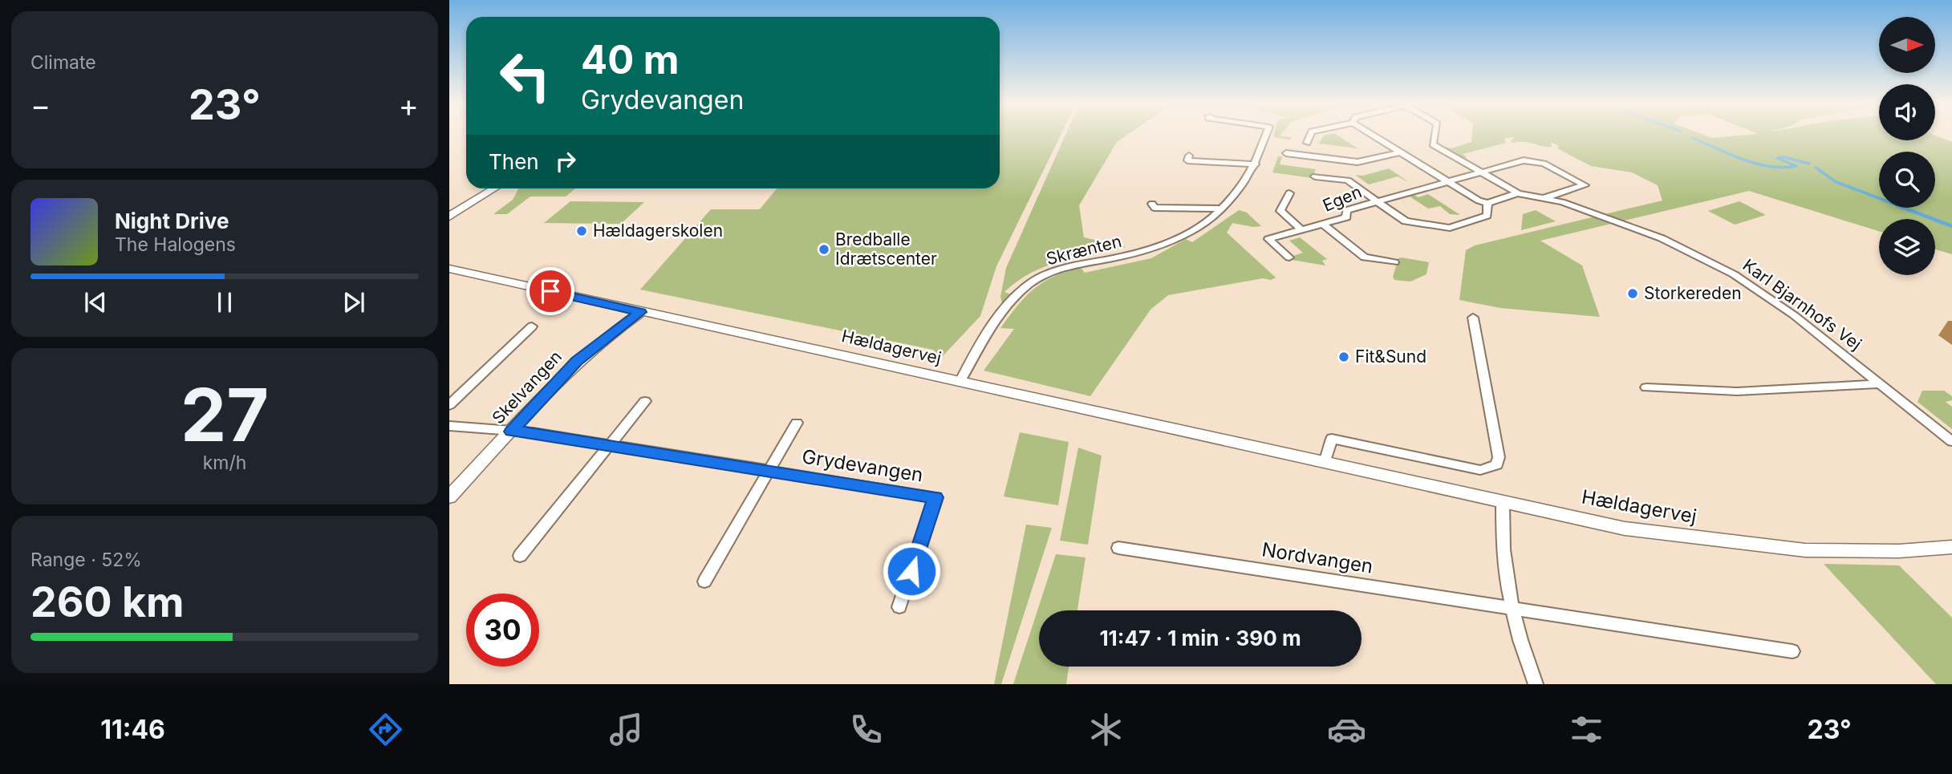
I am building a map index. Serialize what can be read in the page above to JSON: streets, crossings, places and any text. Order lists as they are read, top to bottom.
{
  "streets": {
    "street": [
      "Egen",
      "Skrænten",
      "Karl Bjarnhofs Vej",
      "Hældagervej",
      "Skelvangen",
      "Grydevangen",
      "Nordvangen"
    ]
  },
  "crossings": [
    ["Egen", "Karl Bjarnhofs Vej"],
    ["Skrænten", "Hældagervej"],
    ["Hældagervej", "Skelvangen"],
    ["Skelvangen", "Grydevangen"]
  ],
  "places": [
    "Hældagerskolen",
    "Bredballe Idrætscenter",
    "Storkereden",
    "Fit&Sund"
  ],
  "north": "right",
  "page": {
    "tile": [
      "Climate",
      ["27", "km/h"],
      ["Range · 52%", "260 km"]
    ],
    "turn": ["40 m", "Grydevangen"],
    "heat": ["−", "23°", "+"],
    "then": "Then",
    "song": ["Night Drive", "The Halogens"],
    "limit": "30",
    "trip": "11:47 · 1 min · 390 m",
    "tabs": ["11:46", "23°"]
  }
}
